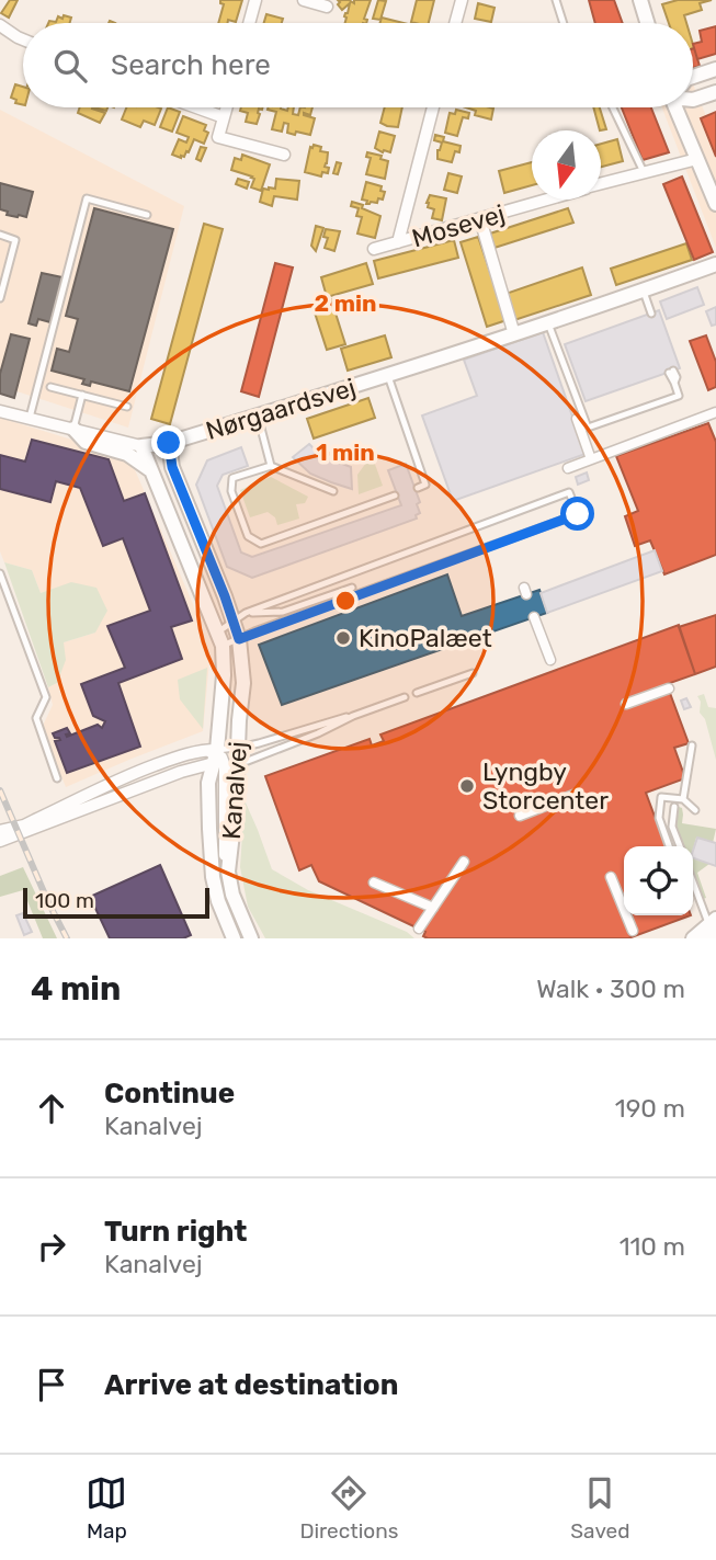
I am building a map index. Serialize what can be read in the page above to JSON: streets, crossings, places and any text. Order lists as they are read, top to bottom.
{
  "streets": {
    "street": ["Mosevej", "Nørgaardsvej", "Kanalvej"]
  },
  "crossings": [
    ["Nørgaardsvej", "Kanalvej"]
  ],
  "places": ["KinoPalæet", "Lyngby Storcenter"],
  "scale_bar": "100 m",
  "north": "bottom",
  "page": {
    "search": "Search here",
    "scale": "100 m",
    "heading": ["4 min", "Walk · 300 m"],
    "list": [
      ["Continue", "Kanalvej", "190 m"],
      ["Turn right", "Kanalvej", "110 m"],
      "Arrive at destination"
    ],
    "nav": ["Map", "Directions", "Saved"]
  },
  "rings": ["2 min", "1 min"]
}
